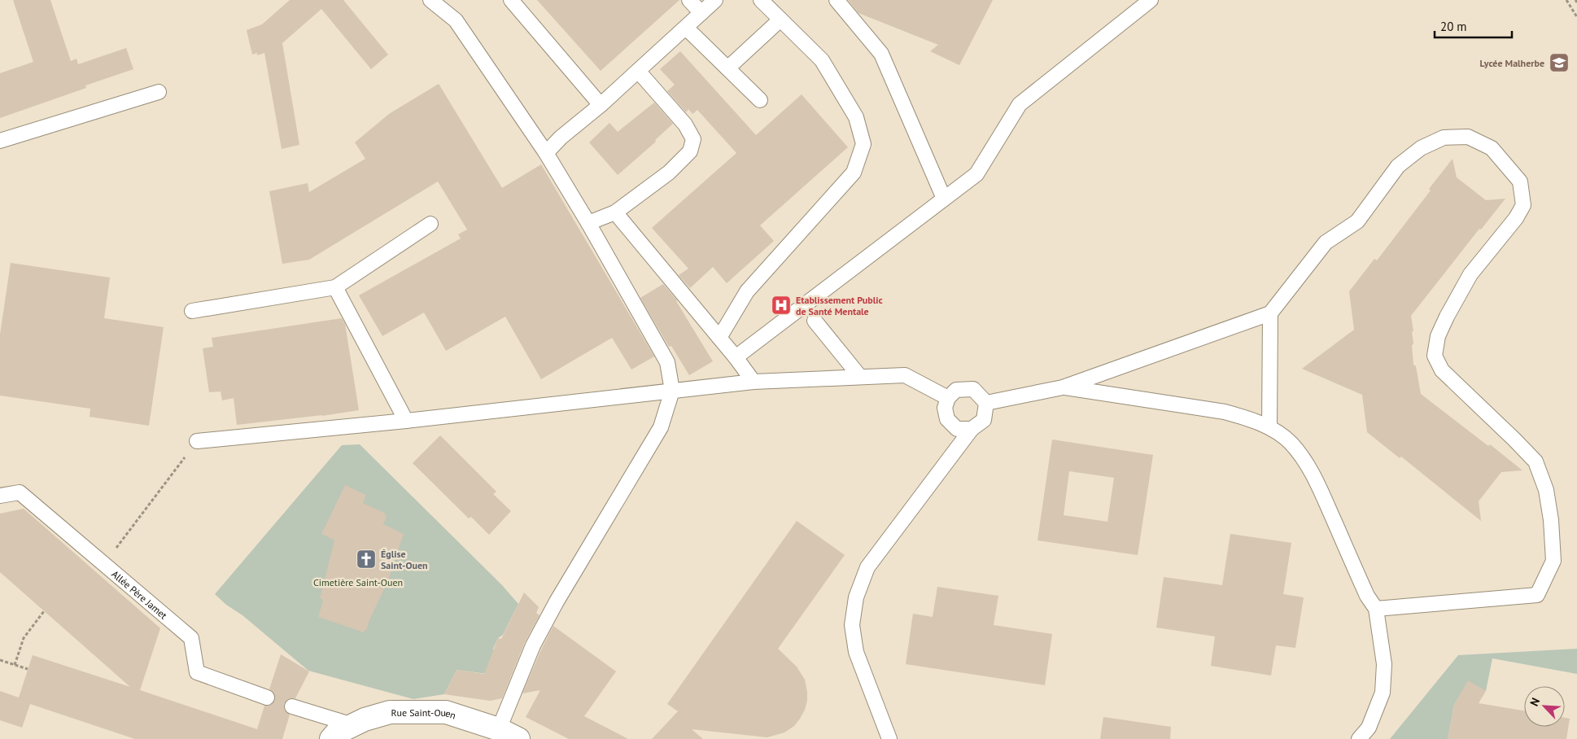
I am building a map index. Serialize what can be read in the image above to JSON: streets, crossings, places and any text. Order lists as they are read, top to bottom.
{
  "streets": {
    "street": ["Rue Saint-Ouen"],
    "lane": ["Allée Père Jamet"]
  },
  "parks": ["Cimetière Saint-Ouen"],
  "places": {
    "school or university": ["Lycée Malherbe"],
    "hospital": ["Etablissement Public de Santé Mentale"],
    "church": ["Église Saint-Ouen"]
  },
  "scale_bar": "20 m",
  "north": "top left"
}
